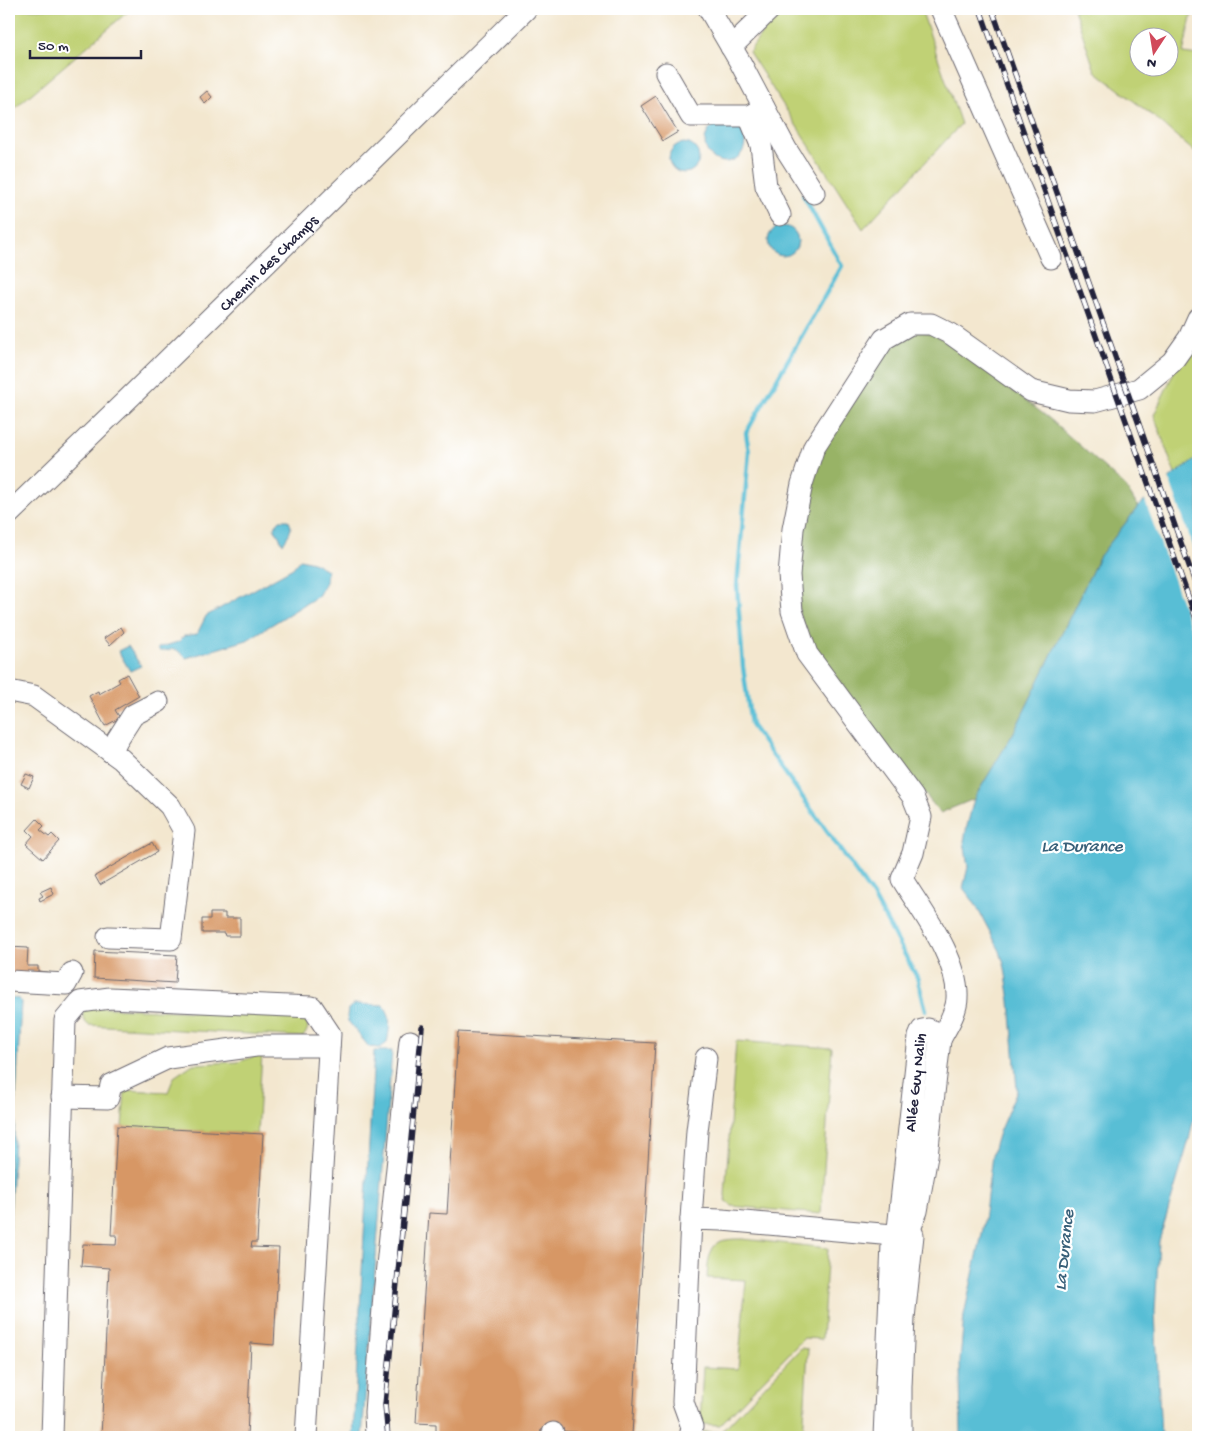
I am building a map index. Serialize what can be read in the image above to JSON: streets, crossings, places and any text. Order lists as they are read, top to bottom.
{
  "streets": {
    "street": ["Chemin des Champs", "Allée Guy Nalin"]
  },
  "water": ["La Durance"],
  "scale_bar": "50 m",
  "north": "bottom"
}
